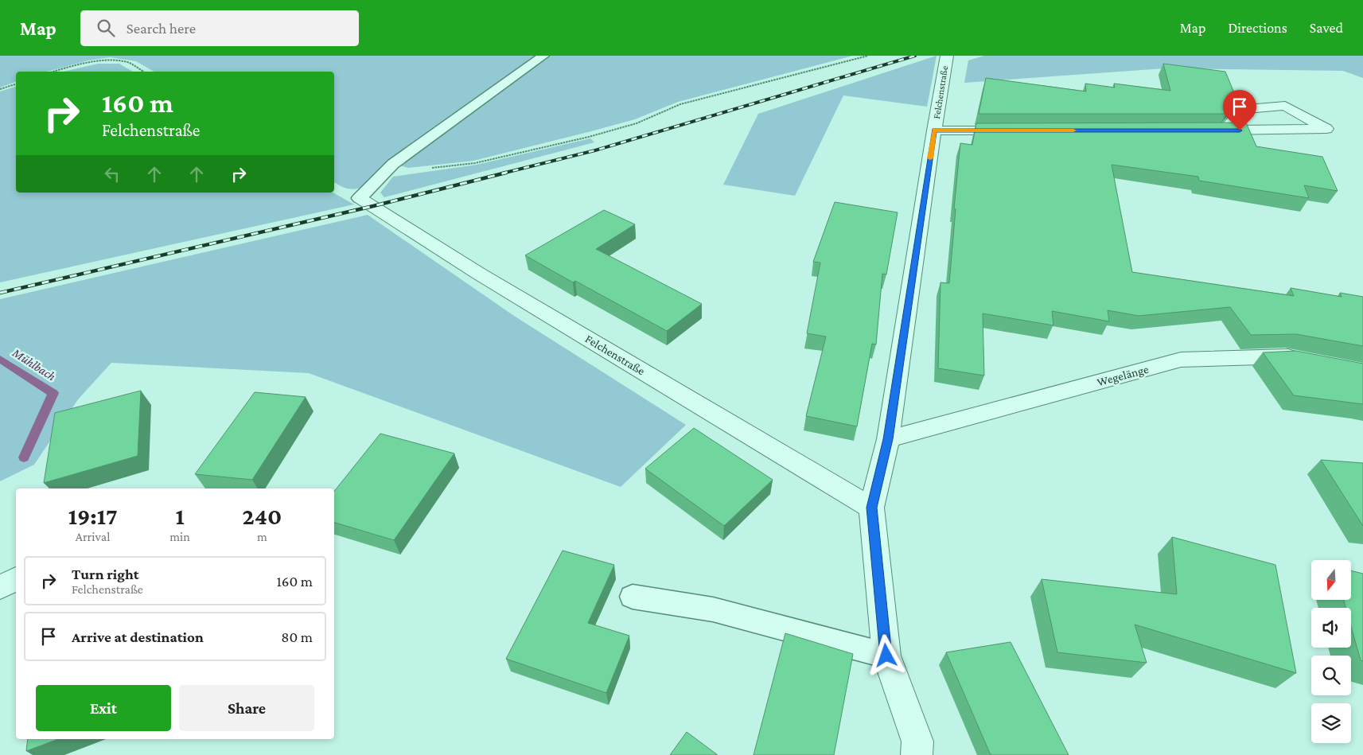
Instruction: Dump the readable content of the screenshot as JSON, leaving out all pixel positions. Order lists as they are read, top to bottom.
{
  "streets": {
    "street": ["Felchenstraße", "Wegelänge"]
  },
  "crossings": [
    ["Felchenstraße", "Wegelänge"]
  ],
  "water": ["Mühlbach"],
  "north": "bottom",
  "page": {
    "header": "Map",
    "search": "Search here",
    "nav": ["Map", "Directions", "Saved"],
    "turn": ["160 m", "Felchenstraße"],
    "eta": [
      "19:17",
      "Arrival",
      "1",
      "min",
      "240",
      "m"
    ],
    "list": [
      {
        "name": "Turn right",
        "note": "Felchenstraße",
        "value": "160 m"
      },
      {
        "name": "Arrive at destination",
        "value": "80 m"
      }
    ],
    "buttons": ["Exit", "Share"]
  }
}
